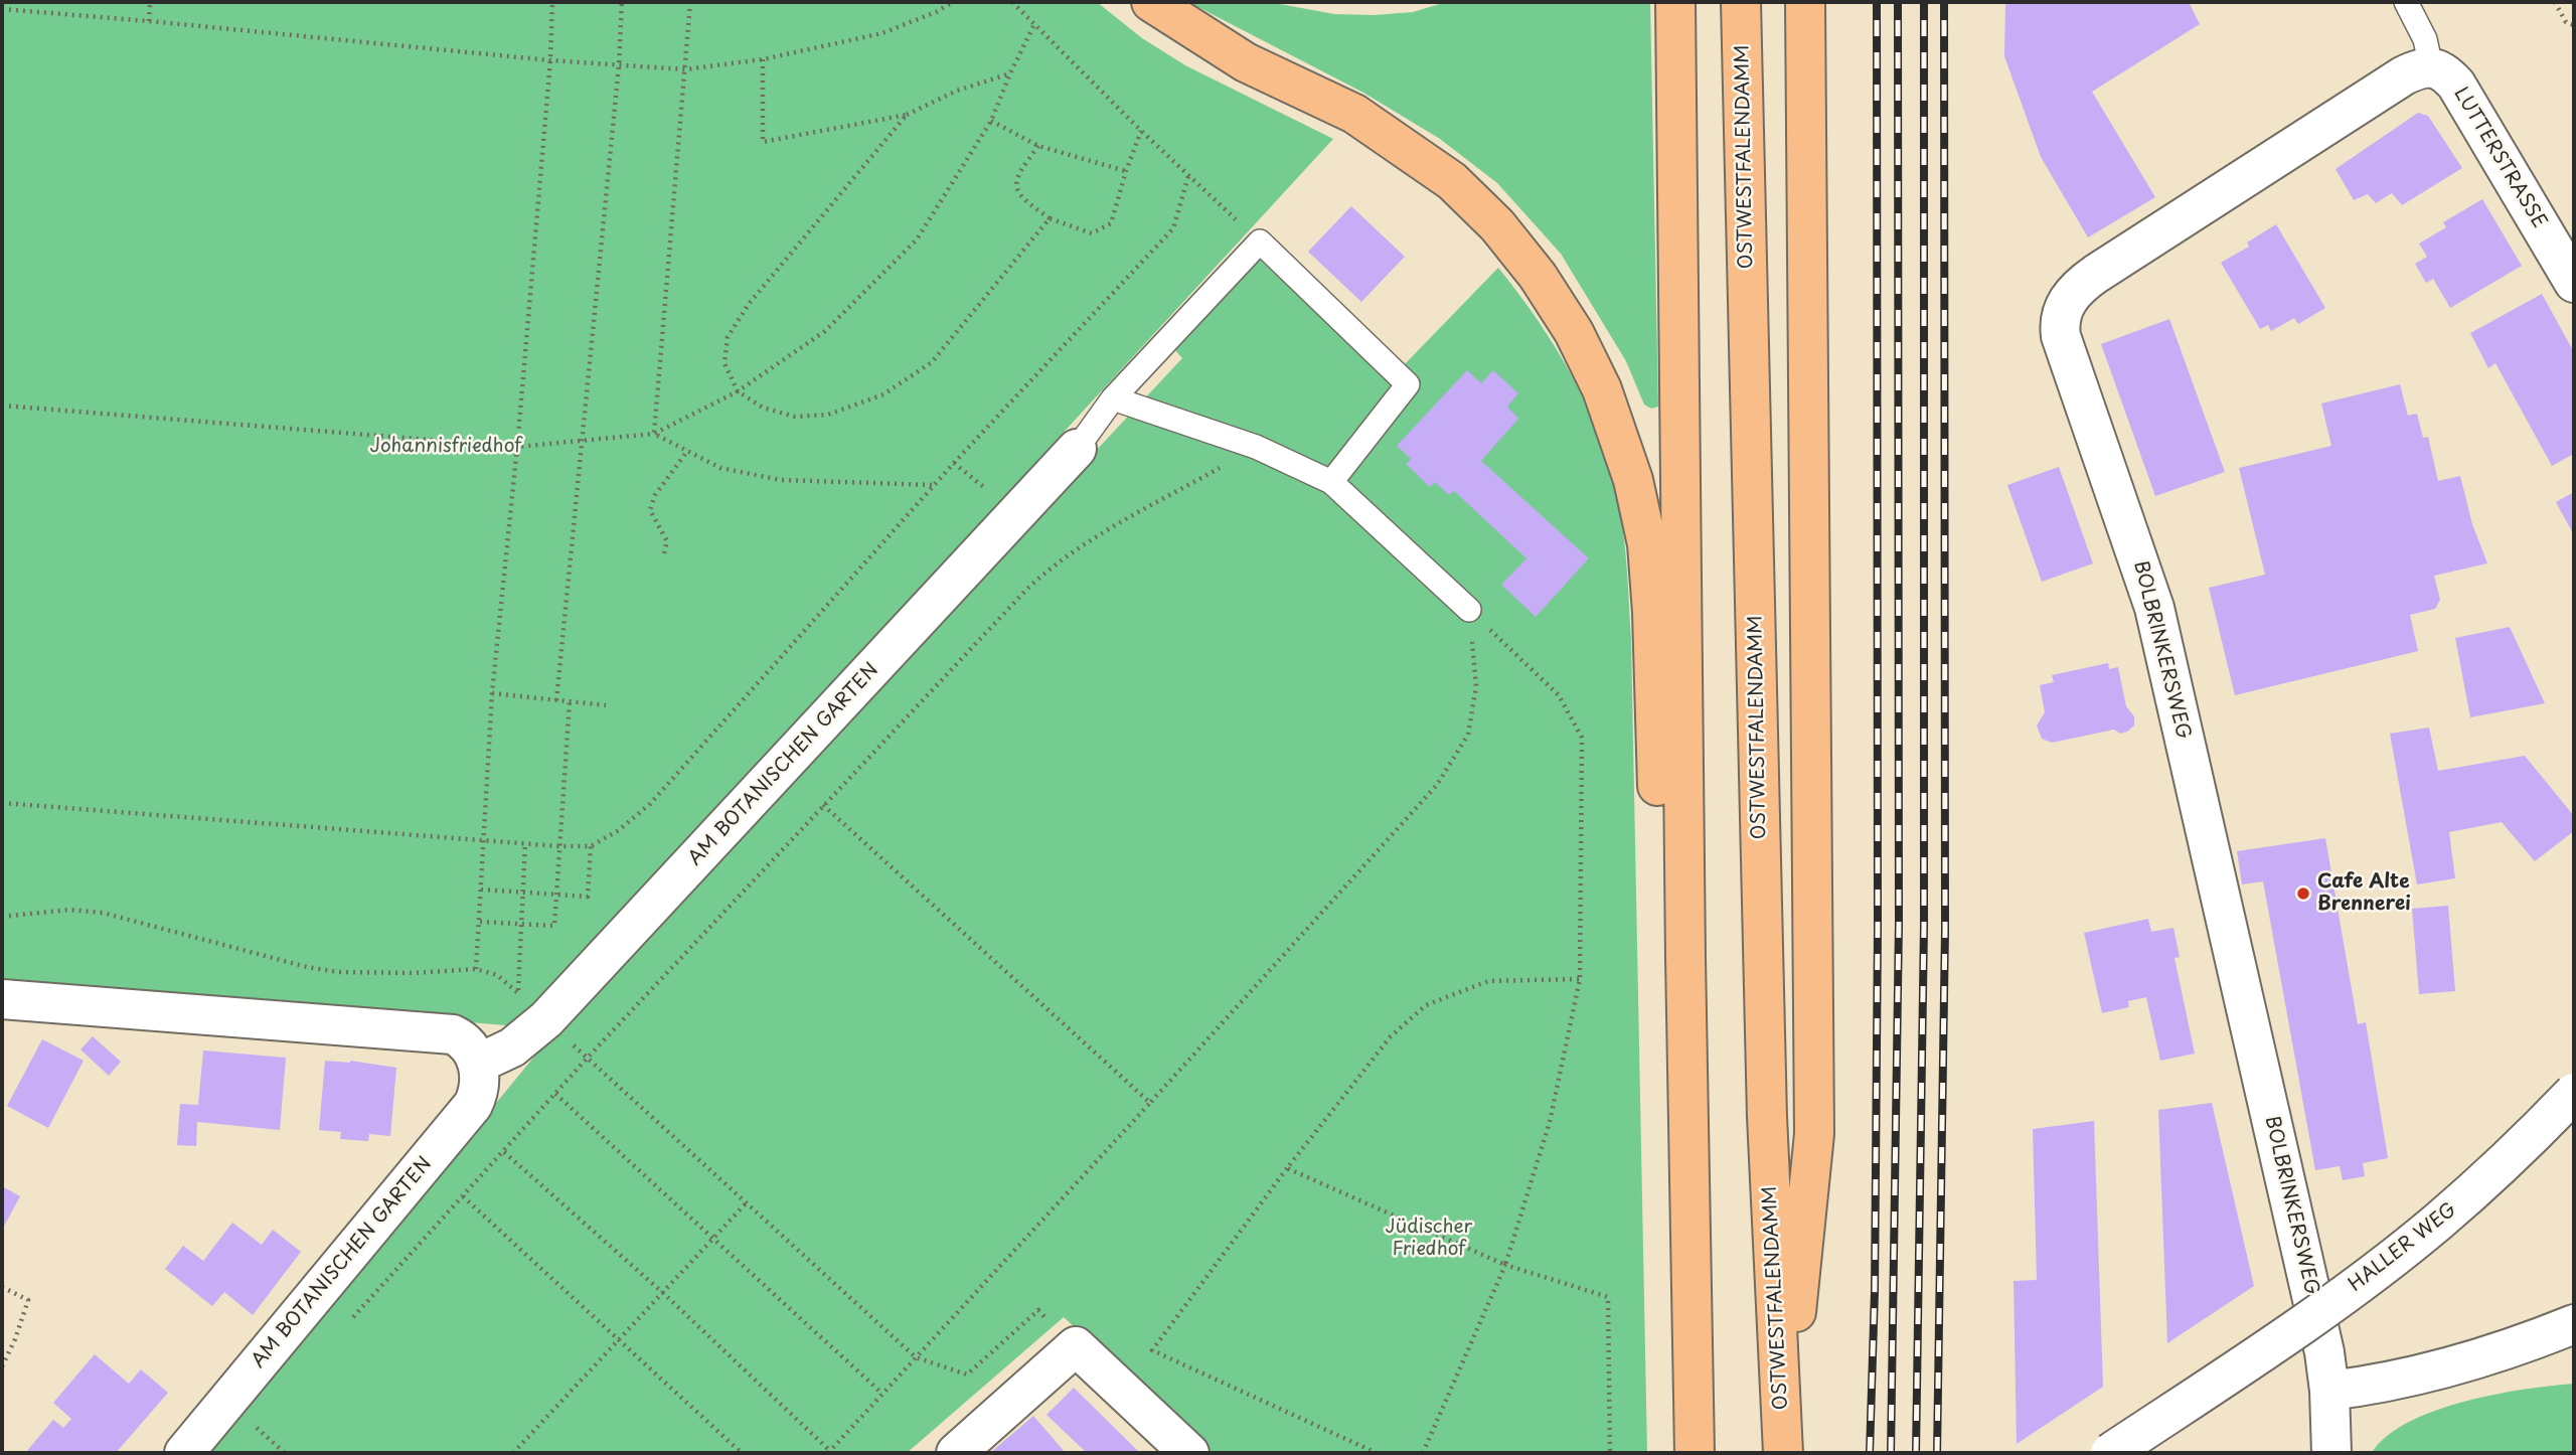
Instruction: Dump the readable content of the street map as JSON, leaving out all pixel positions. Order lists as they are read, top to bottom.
{
  "streets": {
    "highway": ["OSTWESTFALENDAMM"],
    "street": [
      "LUTTERSTRASSE",
      "BOLBRINKERSWEG",
      "AM BOTANISCHEN GARTEN",
      "HALLER WEG"
    ]
  },
  "crossings": [
    ["LUTTERSTRASSE", "BOLBRINKERSWEG"]
  ],
  "parks": ["Johannisfriedhof", "Jüdischer Friedhof"],
  "places": ["Cafe Alte Brennerei"]
}
